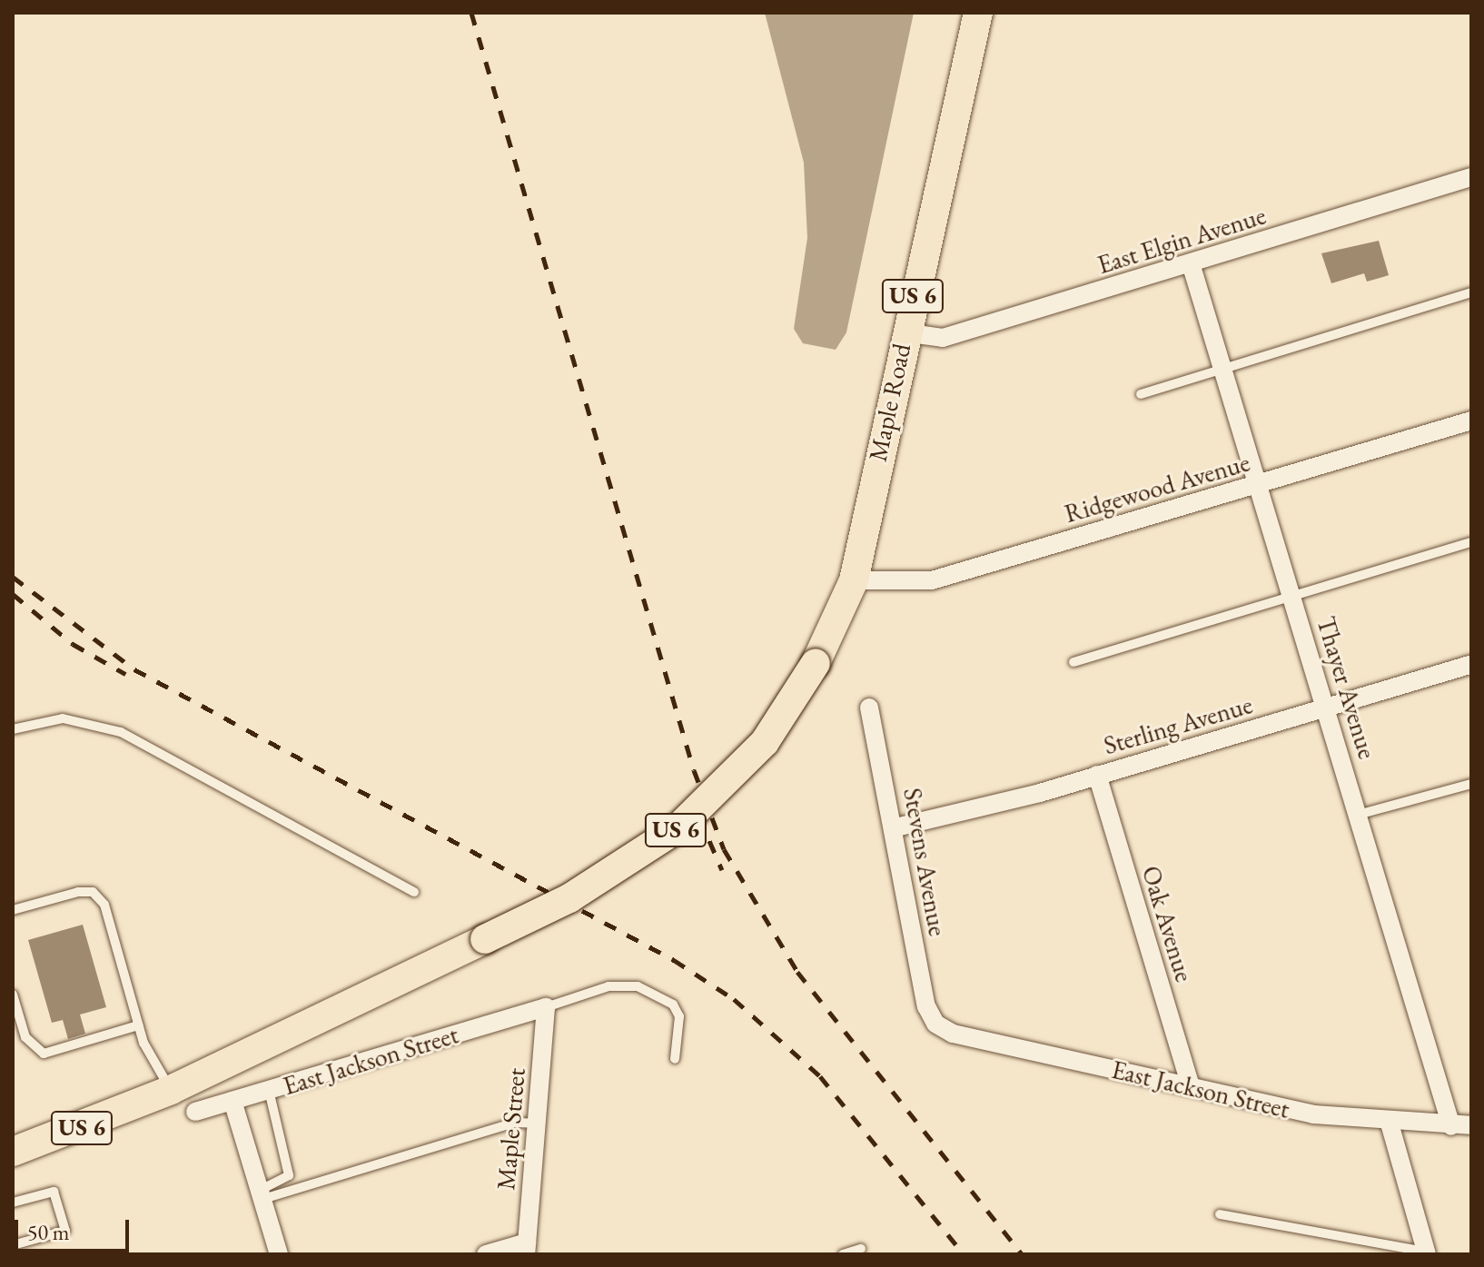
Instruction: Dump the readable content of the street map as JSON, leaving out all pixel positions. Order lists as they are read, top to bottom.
{
  "streets": {
    "main road": ["US 6", "Maple Road"],
    "street": [
      "East Elgin Avenue",
      "Ridgewood Avenue",
      "Thayer Avenue",
      "Sterling Avenue",
      "Stevens Avenue",
      "Oak Avenue",
      "East Jackson Street",
      "Maple Street"
    ]
  },
  "crossings": [
    ["East Elgin Avenue", "Maple Road"],
    ["East Elgin Avenue", "Thayer Avenue"],
    ["US 6", "Maple Road"],
    ["US 6", "Ridgewood Avenue"],
    ["Maple Road", "Ridgewood Avenue"],
    ["Ridgewood Avenue", "Thayer Avenue"],
    ["Thayer Avenue", "Sterling Avenue"],
    ["Thayer Avenue", "East Jackson Street"],
    ["Sterling Avenue", "Stevens Avenue"],
    ["Sterling Avenue", "Oak Avenue"],
    ["Stevens Avenue", "East Jackson Street"],
    ["Oak Avenue", "East Jackson Street"],
    ["East Jackson Street", "Maple Street"]
  ],
  "scale_bar": "50 m"
}
